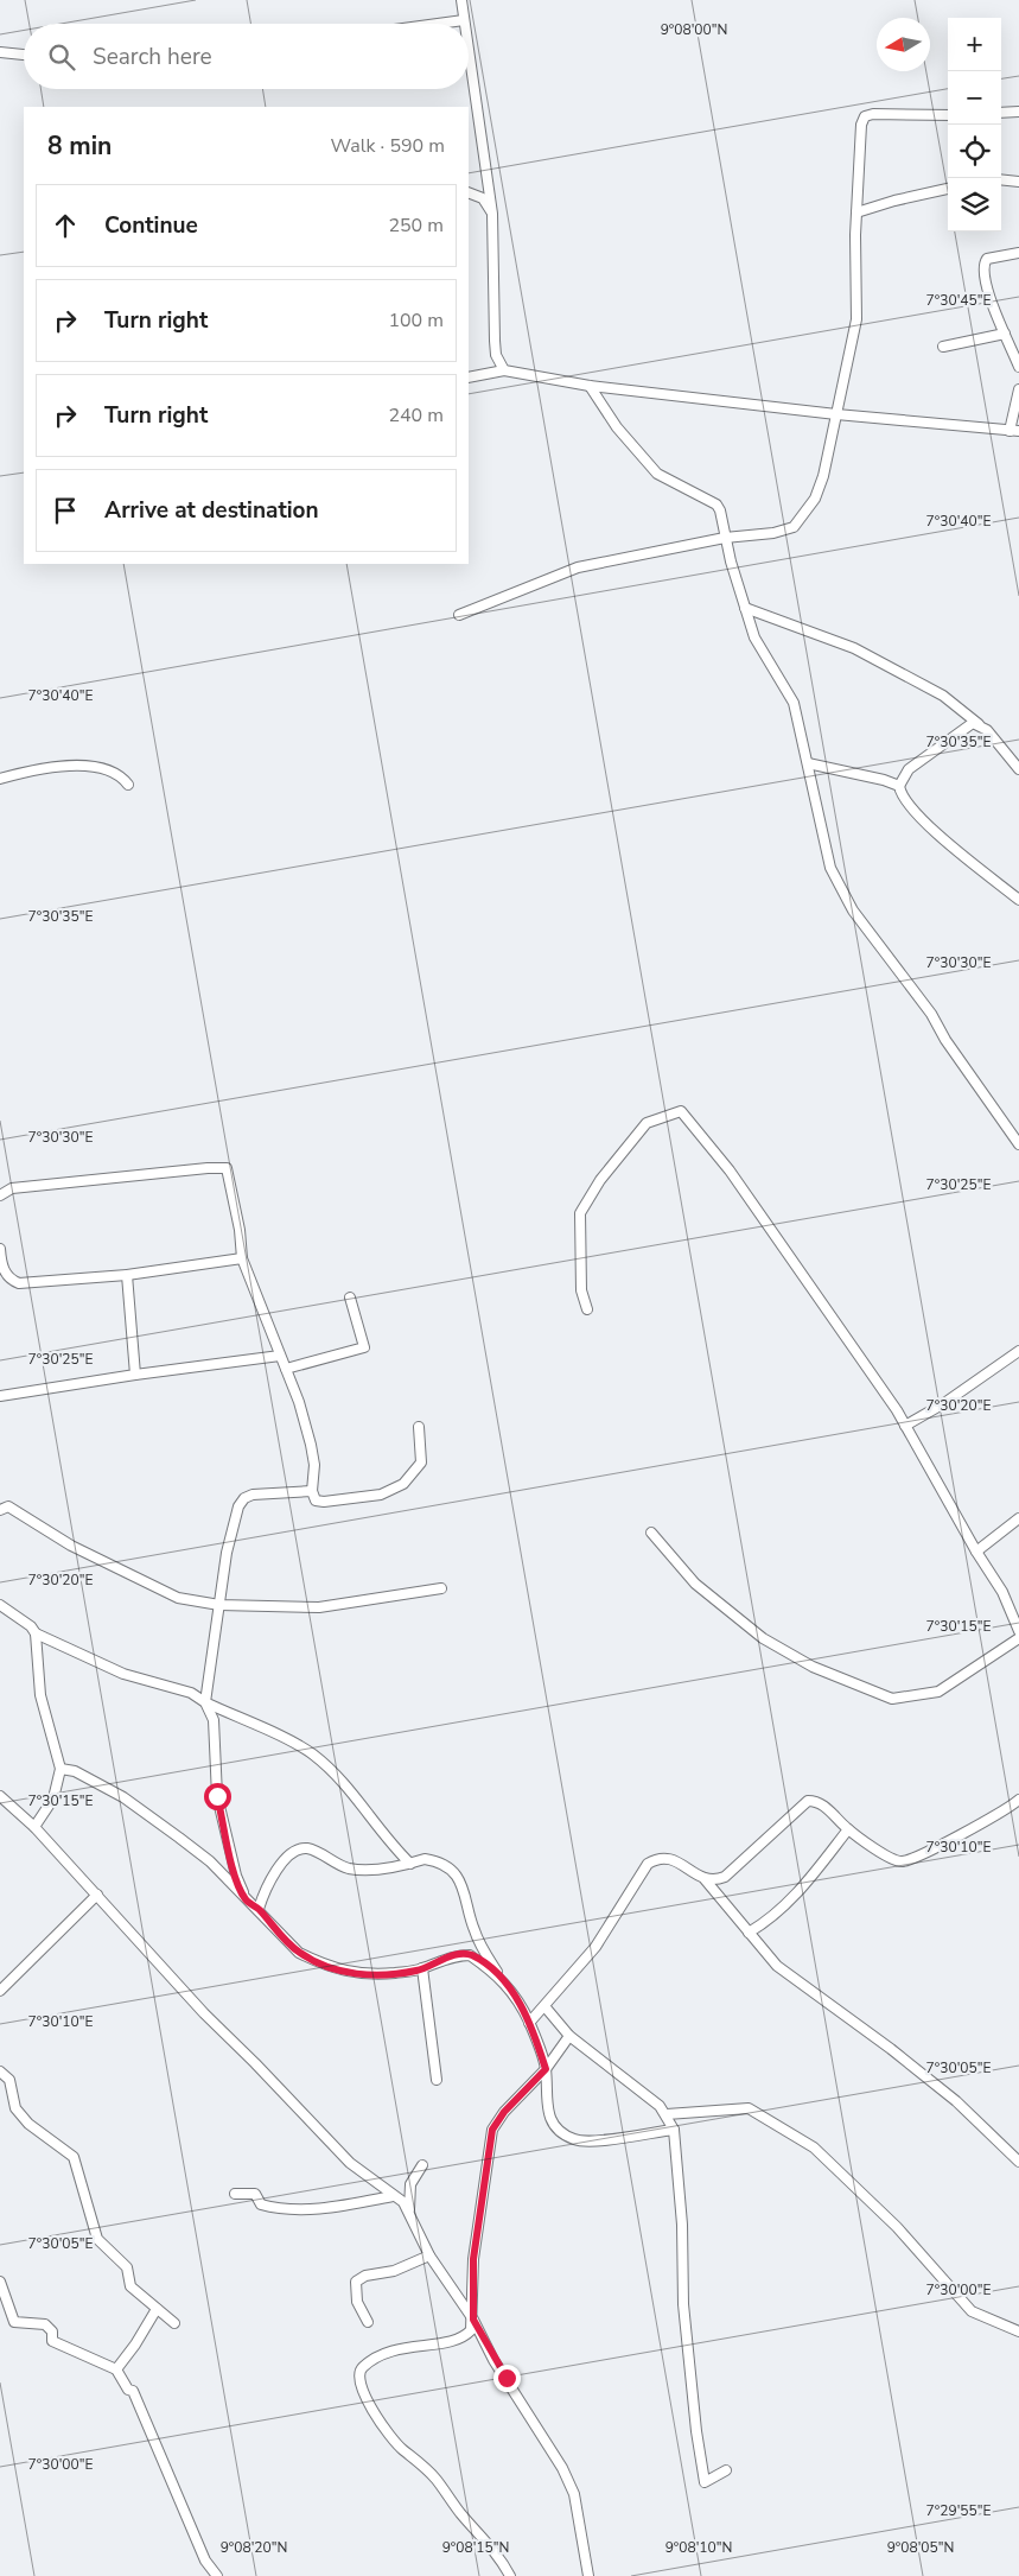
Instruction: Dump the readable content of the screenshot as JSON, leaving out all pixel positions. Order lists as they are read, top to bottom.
{
  "north": "left",
  "page": {
    "map_buttons": ["+", "−"],
    "search": "Search here",
    "heading": ["8 min", "Walk · 590 m"],
    "list": [
      ["Continue", "250 m"],
      ["Turn right", "100 m"],
      ["Turn right", "240 m"],
      "Arrive at destination"
    ]
  },
  "coordinates": [
    "9°08'00\"N",
    "7°30'45\"E",
    "7°30'40\"E",
    "7°30'35\"E",
    "7°30'30\"E",
    "7°30'25\"E",
    "7°30'20\"E",
    "7°30'15\"E",
    "7°30'10\"E",
    "7°30'05\"E",
    "7°30'00\"E",
    "7°29'55\"E",
    "9°08'20\"N",
    "9°08'15\"N",
    "9°08'10\"N",
    "9°08'05\"N"
  ]
}
